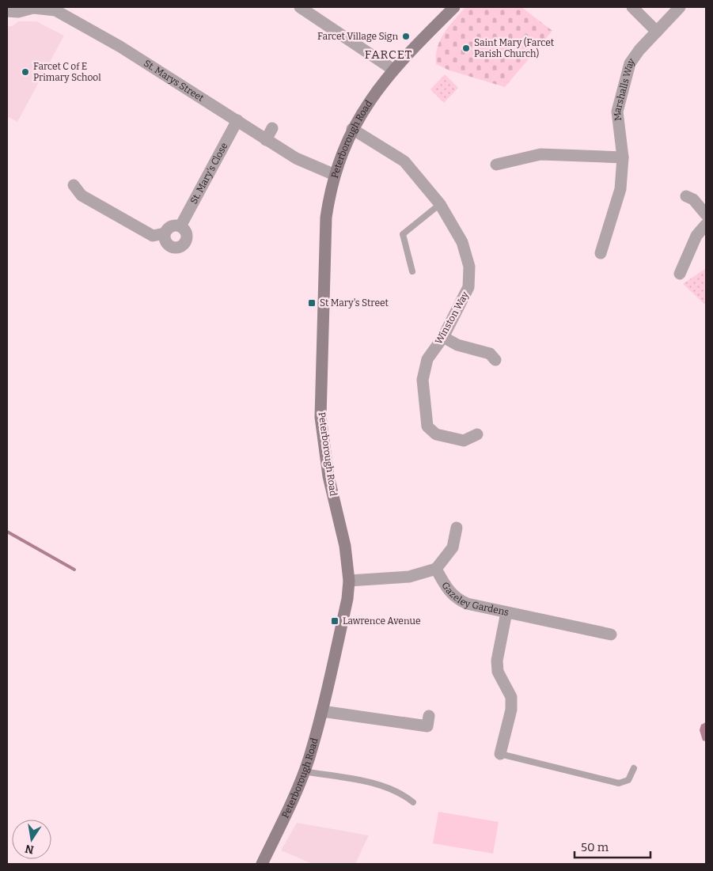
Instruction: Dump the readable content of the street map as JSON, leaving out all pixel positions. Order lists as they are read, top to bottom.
{
  "streets": {
    "main road": ["Peterborough Road"],
    "street": [
      "St. Marys Street",
      "Marshalls Way",
      "St. Mary's Close",
      "Winston Way",
      "Gazeley Gardens"
    ]
  },
  "crossings": [
    ["St. Marys Street", "Peterborough Road"],
    ["St. Marys Street", "St. Mary's Close"],
    ["Peterborough Road", "Winston Way"],
    ["Peterborough Road", "Gazeley Gardens"]
  ],
  "districts": ["FARCET"],
  "places": {
    "other": ["Farcet Village Sign", "Saint Mary (Farcet Parish Church)", "Farcet C of E Primary School"],
    "transit": ["St Mary's Street", "Lawrence Avenue"]
  },
  "scale_bar": "50 m",
  "north": "bottom"
}
